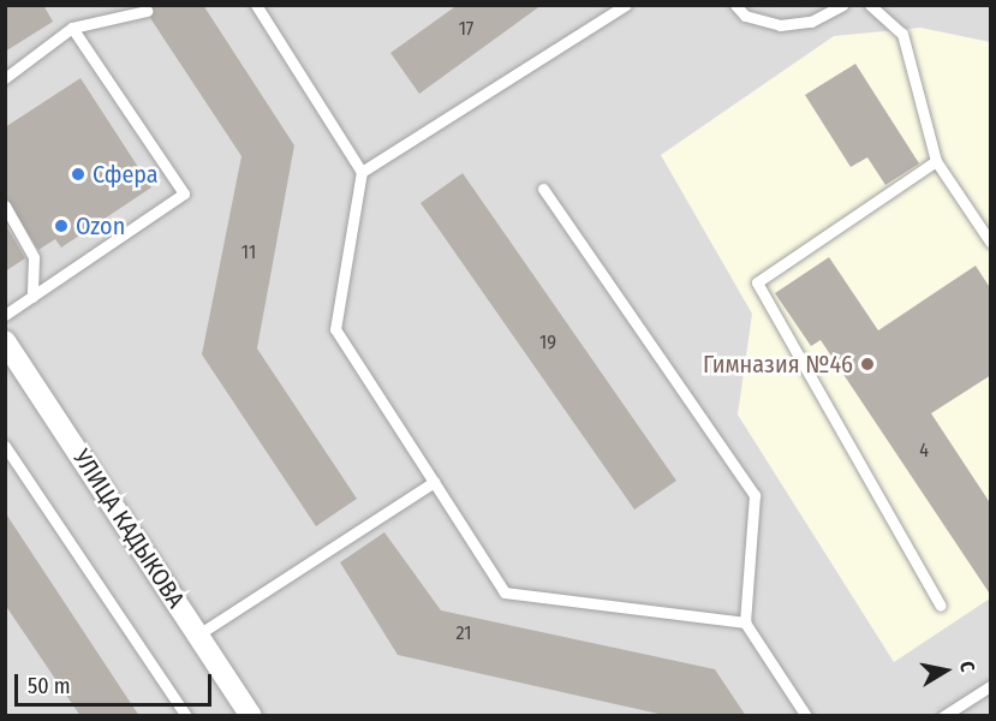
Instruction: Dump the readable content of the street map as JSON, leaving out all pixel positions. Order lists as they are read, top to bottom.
{
  "streets": {
    "street": ["УЛИЦА КАДЫКОВА"]
  },
  "places": ["Сфера", "Ozon", "Гимназия №46"],
  "house_numbers": [
    "17",
    "11",
    "19",
    "4",
    "21"
  ],
  "scale_bar": "50 m",
  "north": "right"
}
